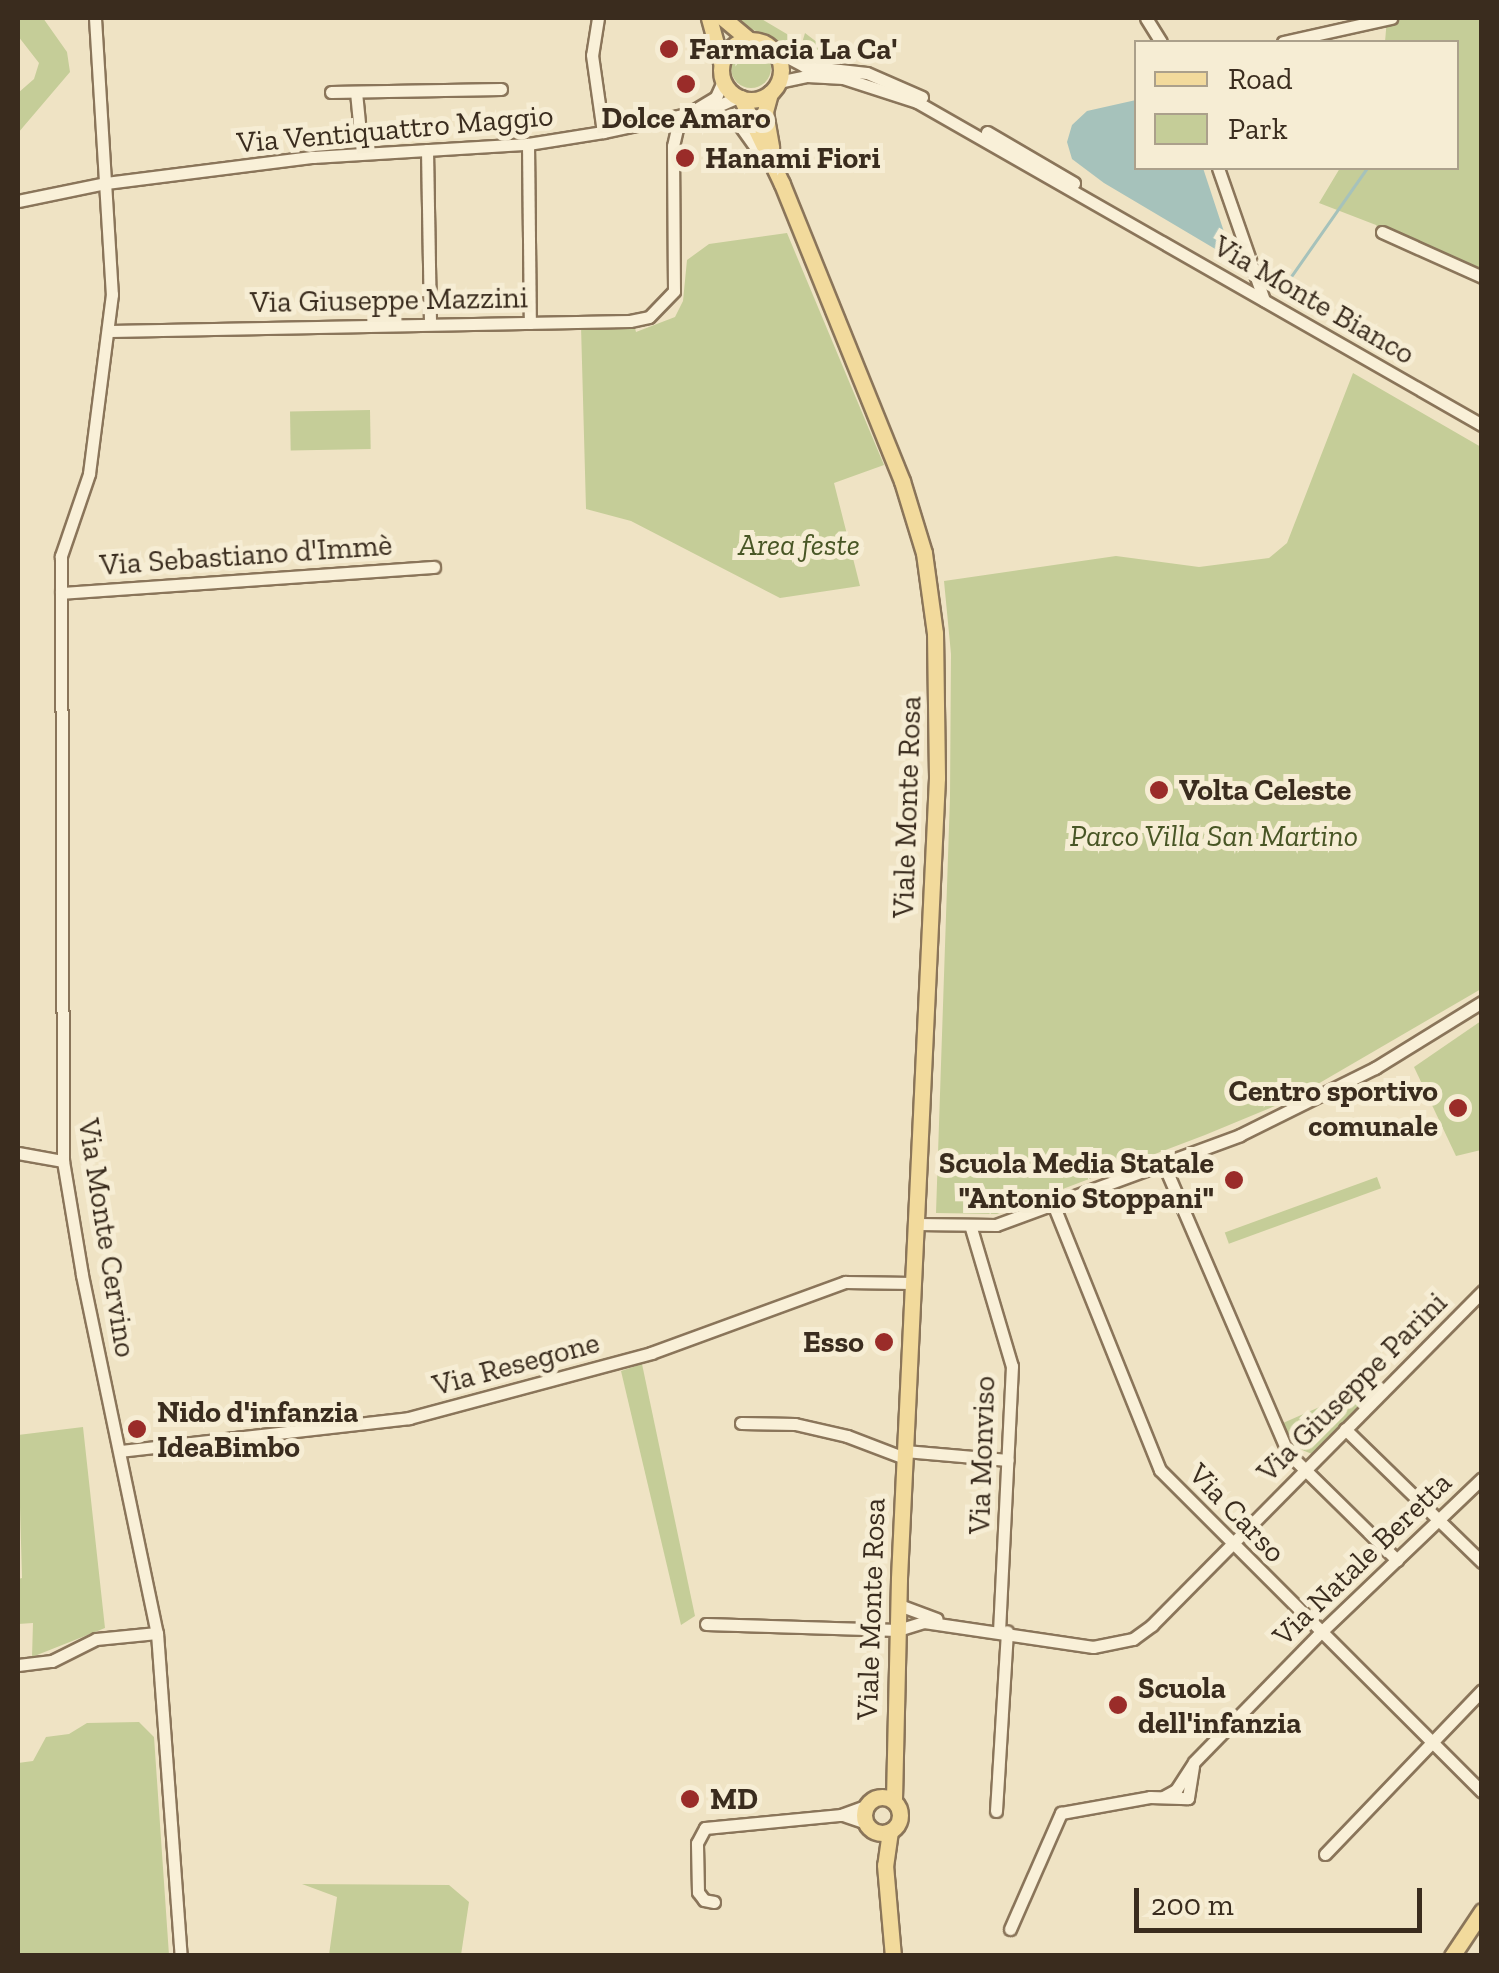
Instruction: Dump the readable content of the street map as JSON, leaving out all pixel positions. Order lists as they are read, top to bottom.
{
  "streets": {
    "main road": ["Viale Monte Rosa"],
    "street": [
      "Via Ventiquattro Maggio",
      "Via Giuseppe Mazzini",
      "Via Monte Bianco",
      "Via Sebastiano d'Immè",
      "Via Monte Cervino",
      "Via Resegone",
      "Via Giuseppe Parini",
      "Via Monviso",
      "Via Carso",
      "Via Natale Beretta"
    ]
  },
  "crossings": [
    ["Via Ventiquattro Maggio", "Via Giuseppe Mazzini"],
    ["Via Ventiquattro Maggio", "Via Monte Bianco"],
    ["Via Ventiquattro Maggio", "Viale Monte Rosa"],
    ["Via Ventiquattro Maggio", "Via Monte Cervino"],
    ["Via Giuseppe Mazzini", "Via Monte Cervino"],
    ["Via Monte Bianco", "Viale Monte Rosa"],
    ["Via Sebastiano d'Immè", "Via Monte Cervino"],
    ["Viale Monte Rosa", "Via Resegone"],
    ["Viale Monte Rosa", "Via Giuseppe Parini"],
    ["Via Monte Cervino", "Via Resegone"],
    ["Via Giuseppe Parini", "Via Monviso"],
    ["Via Giuseppe Parini", "Via Carso"],
    ["Via Carso", "Via Natale Beretta"]
  ],
  "parks": ["Area feste", "Parco Villa San Martino"],
  "places": [
    "Farmacia La Ca'",
    "Dolce Amaro",
    "Hanami Fiori",
    "Volta Celeste",
    "Centro sportivo comunale",
    "Scuola Media Statale \"Antonio Stoppani\"",
    "Esso",
    "Nido d'infanzia IdeaBimbo",
    "Scuola dell'infanzia",
    "MD"
  ],
  "legend": ["Road", "Park"],
  "scale_bar": "200 m"
}
